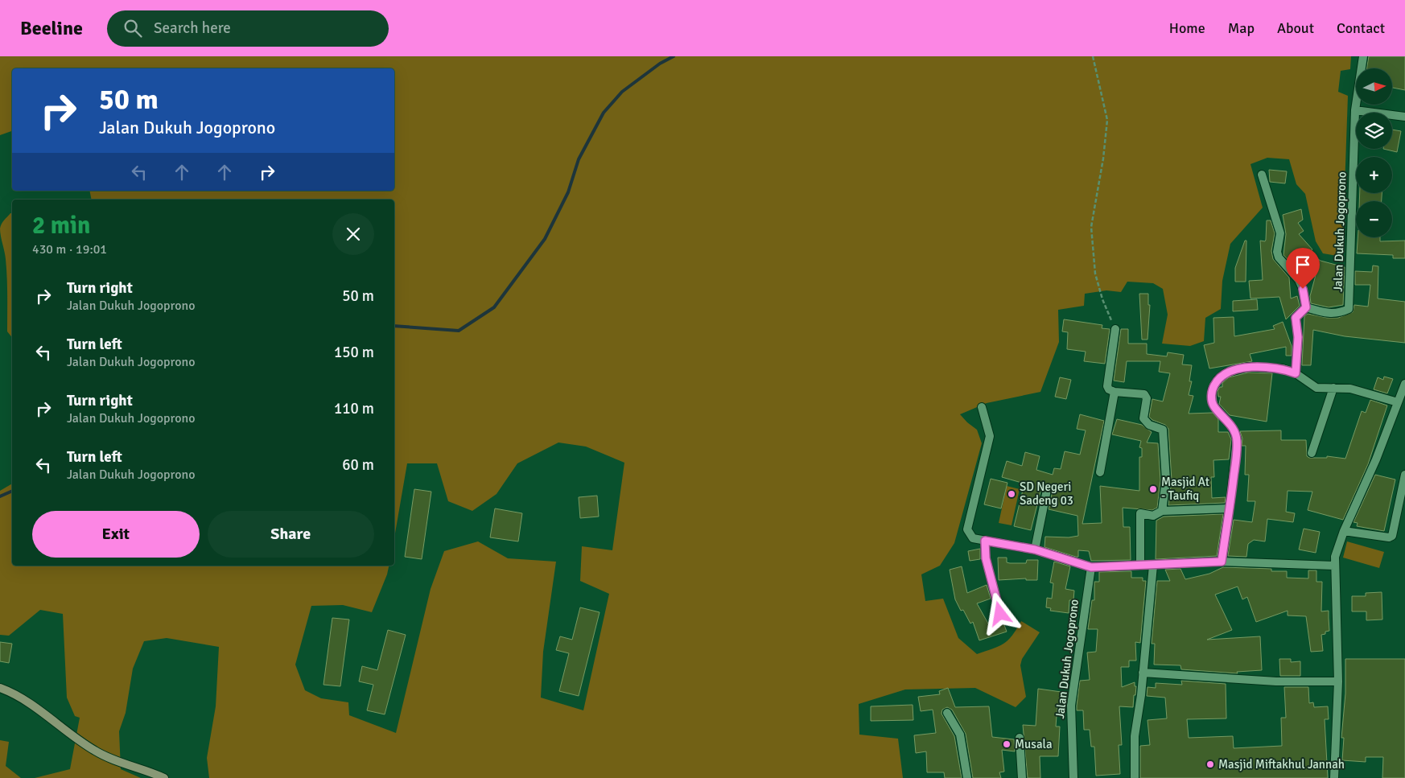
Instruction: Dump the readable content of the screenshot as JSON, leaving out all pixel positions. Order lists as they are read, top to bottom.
{
  "streets": {
    "street": ["Jalan Dukuh Jogoprono"]
  },
  "places": [
    "Masjid At - Taufiq",
    "SD Negeri Sadeng 03",
    "Musala",
    "Masjid Miftakhul Jannah"
  ],
  "north": "right",
  "page": {
    "header": "Beeline",
    "search": "Search here",
    "nav": [
      "Home",
      "Map",
      "About",
      "Contact"
    ],
    "map_buttons": ["+", "−"],
    "turn": ["50 m", "Jalan Dukuh Jogoprono"],
    "heading": ["2 min", "430 m · 19:01"],
    "list": [
      {
        "name": "Turn right",
        "note": "Jalan Dukuh Jogoprono",
        "value": "50 m"
      },
      {
        "name": "Turn left",
        "note": "Jalan Dukuh Jogoprono",
        "value": "150 m"
      },
      {
        "name": "Turn right",
        "note": "Jalan Dukuh Jogoprono",
        "value": "110 m"
      },
      {
        "name": "Turn left",
        "note": "Jalan Dukuh Jogoprono",
        "value": "60 m"
      }
    ],
    "buttons": ["Exit", "Share"]
  }
}
